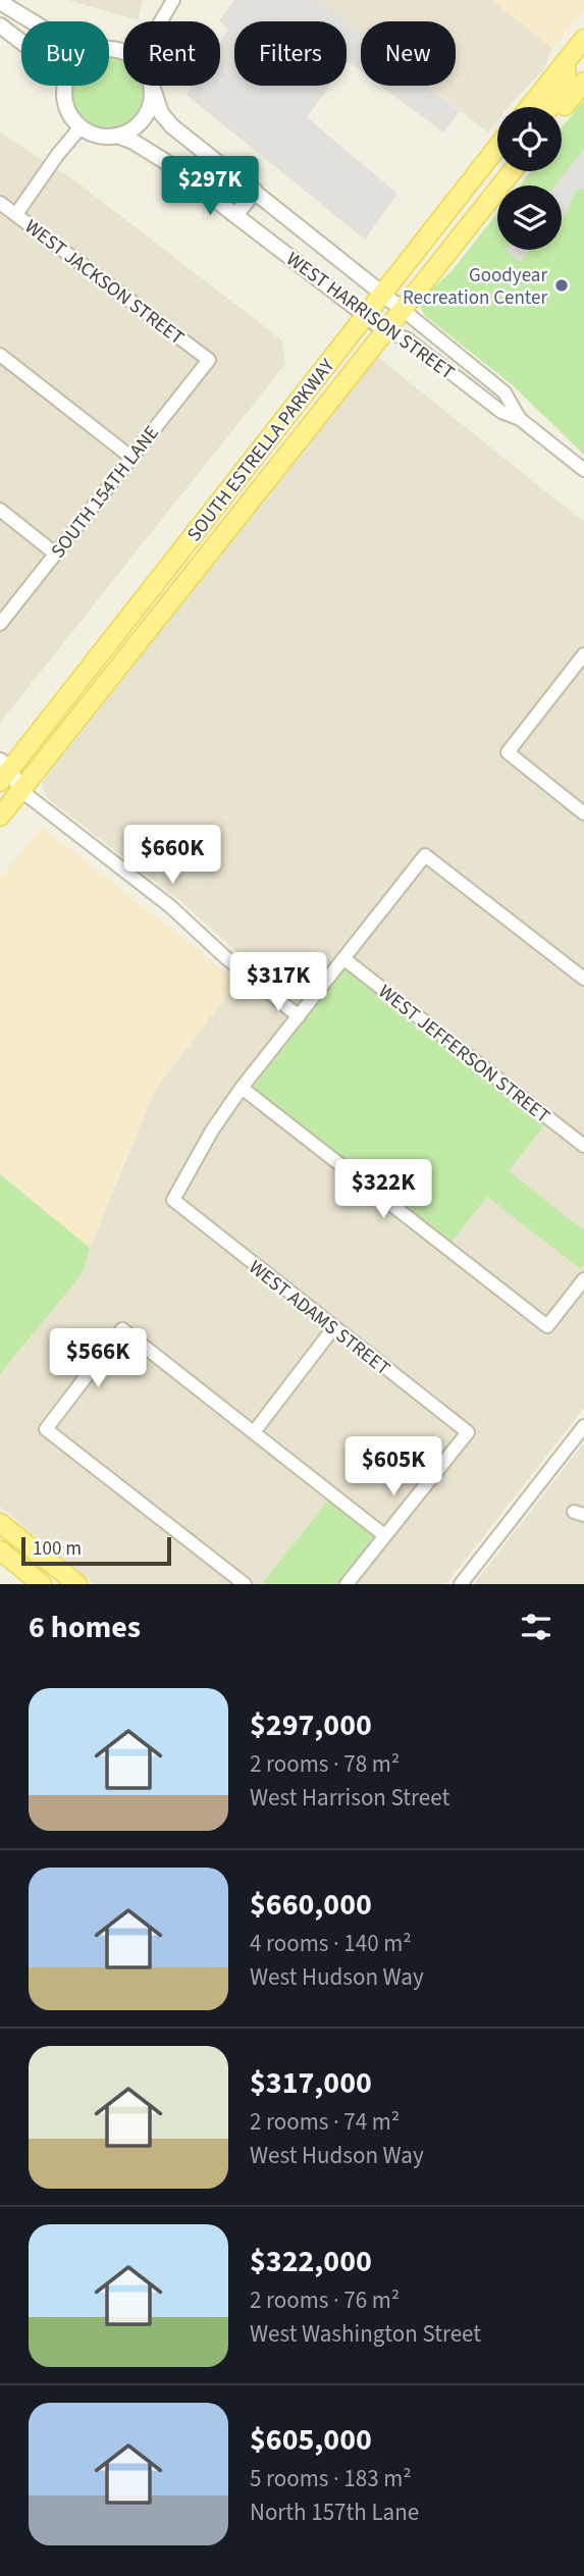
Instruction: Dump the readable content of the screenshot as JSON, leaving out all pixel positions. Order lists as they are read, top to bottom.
{
  "streets": {
    "main road": ["SOUTH ESTRELLA PARKWAY"],
    "street": [
      "WEST JACKSON STREET",
      "WEST HARRISON STREET",
      "SOUTH 154TH LANE",
      "WEST JEFFERSON STREET",
      "WEST ADAMS STREET"
    ]
  },
  "crossings": [
    ["WEST JACKSON STREET", "SOUTH 154TH LANE"],
    ["WEST HARRISON STREET", "SOUTH ESTRELLA PARKWAY"]
  ],
  "places": ["Goodyear Recreation Center"],
  "scale_bar": "100 m",
  "page": {
    "chip": [
      "Buy",
      "Rent",
      "Filters",
      "New"
    ],
    "price": [
      "$297K",
      "$660K",
      "$317K",
      "$322K",
      "$566K",
      "$605K"
    ],
    "scale": "100 m",
    "heading": "6 homes",
    "list": [
      {
        "name": "$297,000",
        "note": "2 rooms · 78 m² · West Harrison Street"
      },
      {
        "name": "$660,000",
        "note": "4 rooms · 140 m² · West Hudson Way"
      },
      {
        "name": "$317,000",
        "note": "2 rooms · 74 m² · West Hudson Way"
      },
      {
        "name": "$322,000",
        "note": "2 rooms · 76 m² · West Washington Street"
      },
      {
        "name": "$605,000",
        "note": "5 rooms · 183 m² · North 157th Lane"
      }
    ]
  }
}
